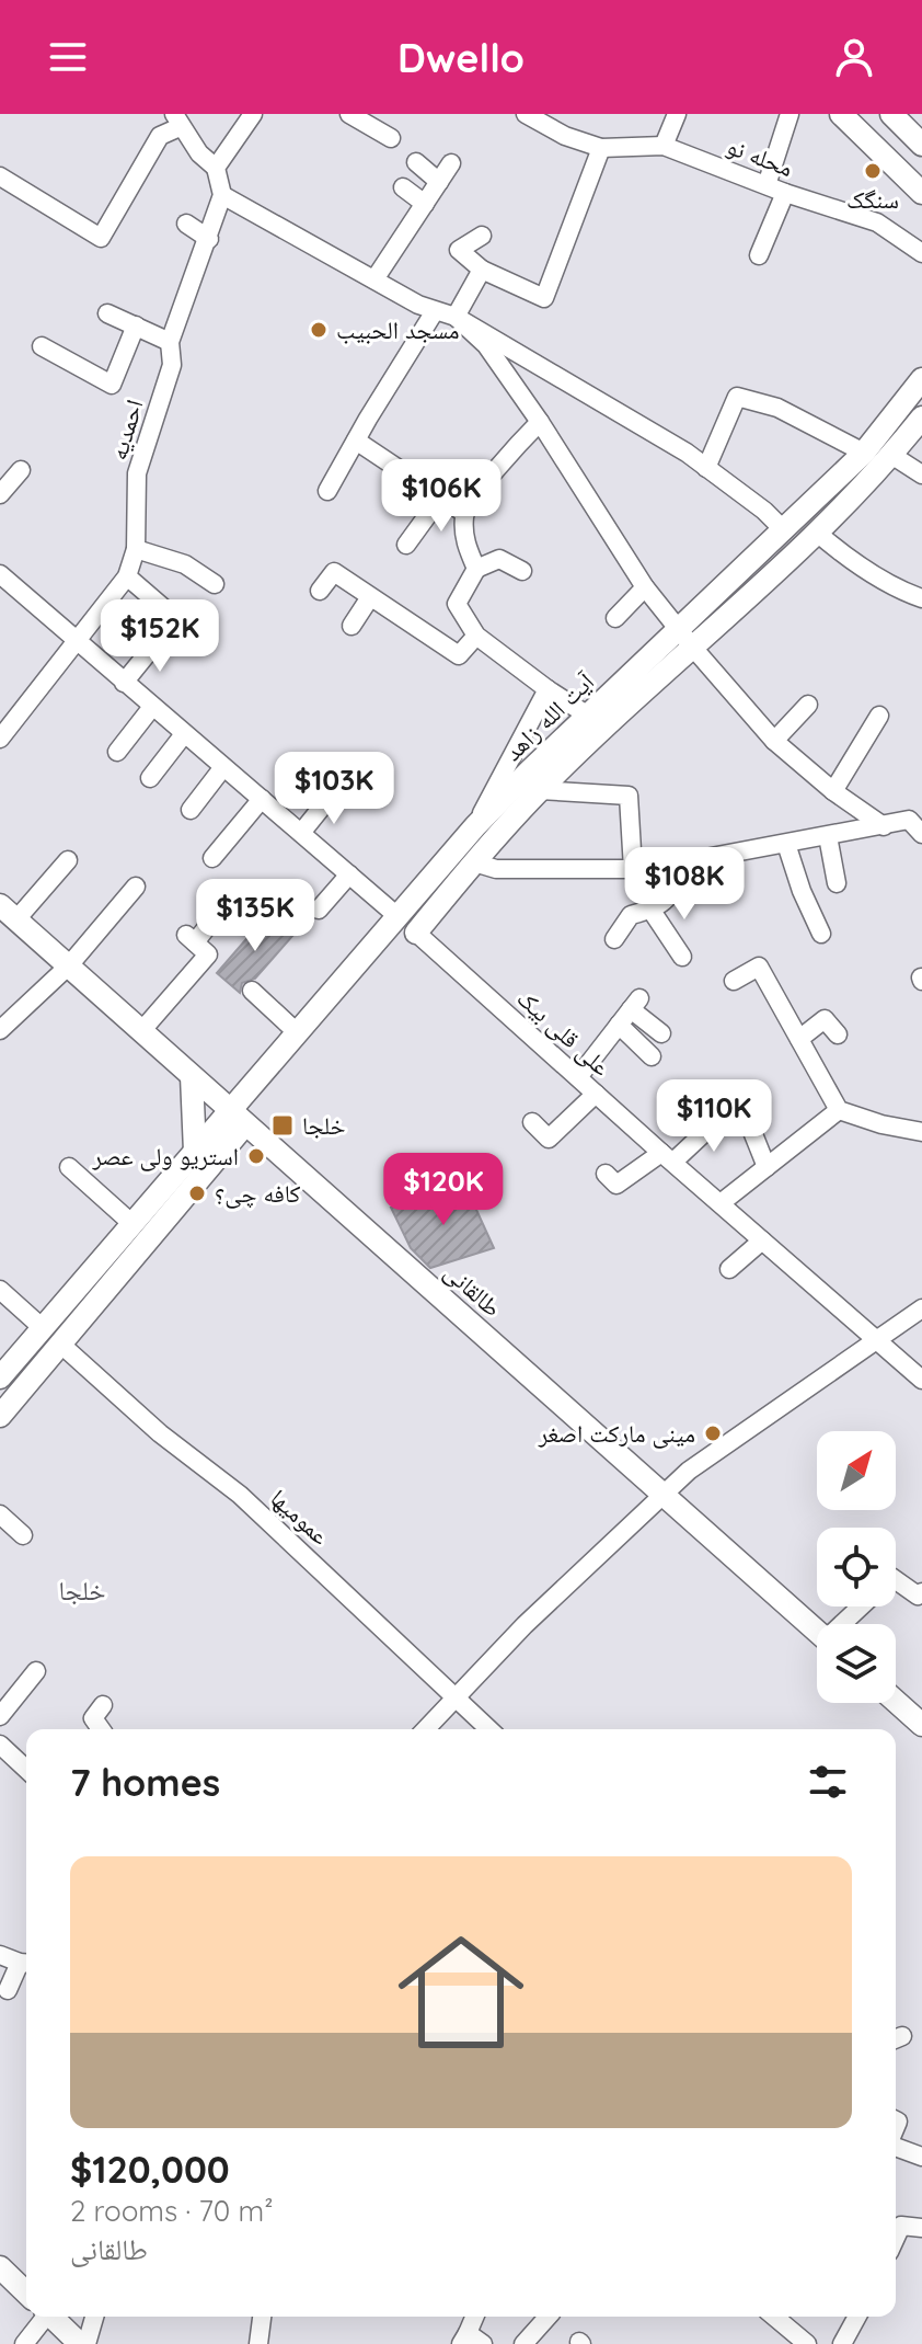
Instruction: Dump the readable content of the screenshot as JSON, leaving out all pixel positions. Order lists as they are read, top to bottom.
{
  "streets": {
    "main road": ["آیت الله زاهد", "طالقانی"],
    "street": [
      "محله نو",
      "احمدیه",
      "علی قلی بیک",
      "عمومیها"
    ]
  },
  "crossings": [
    ["آیت الله زاهد", "علی قلی بیک"],
    ["آیت الله زاهد", "طالقانی"]
  ],
  "districts": ["خلجا"],
  "places": {
    "other": [
      "سنگک",
      "مسجد الحبیب",
      "استریو ولی عصر",
      "کافه چی؟",
      "مینی مارکت اصغر"
    ],
    "transit": ["خلجا"]
  },
  "north": "top right",
  "page": {
    "header": "Dwello",
    "price": [
      "$106K",
      "$152K",
      "$103K",
      "$108K",
      "$135K",
      "$110K",
      "$120K"
    ],
    "heading": "7 homes",
    "list": [
      {
        "name": "$120,000",
        "note": "2 rooms · 70 m² · طالقانی"
      }
    ]
  }
}
